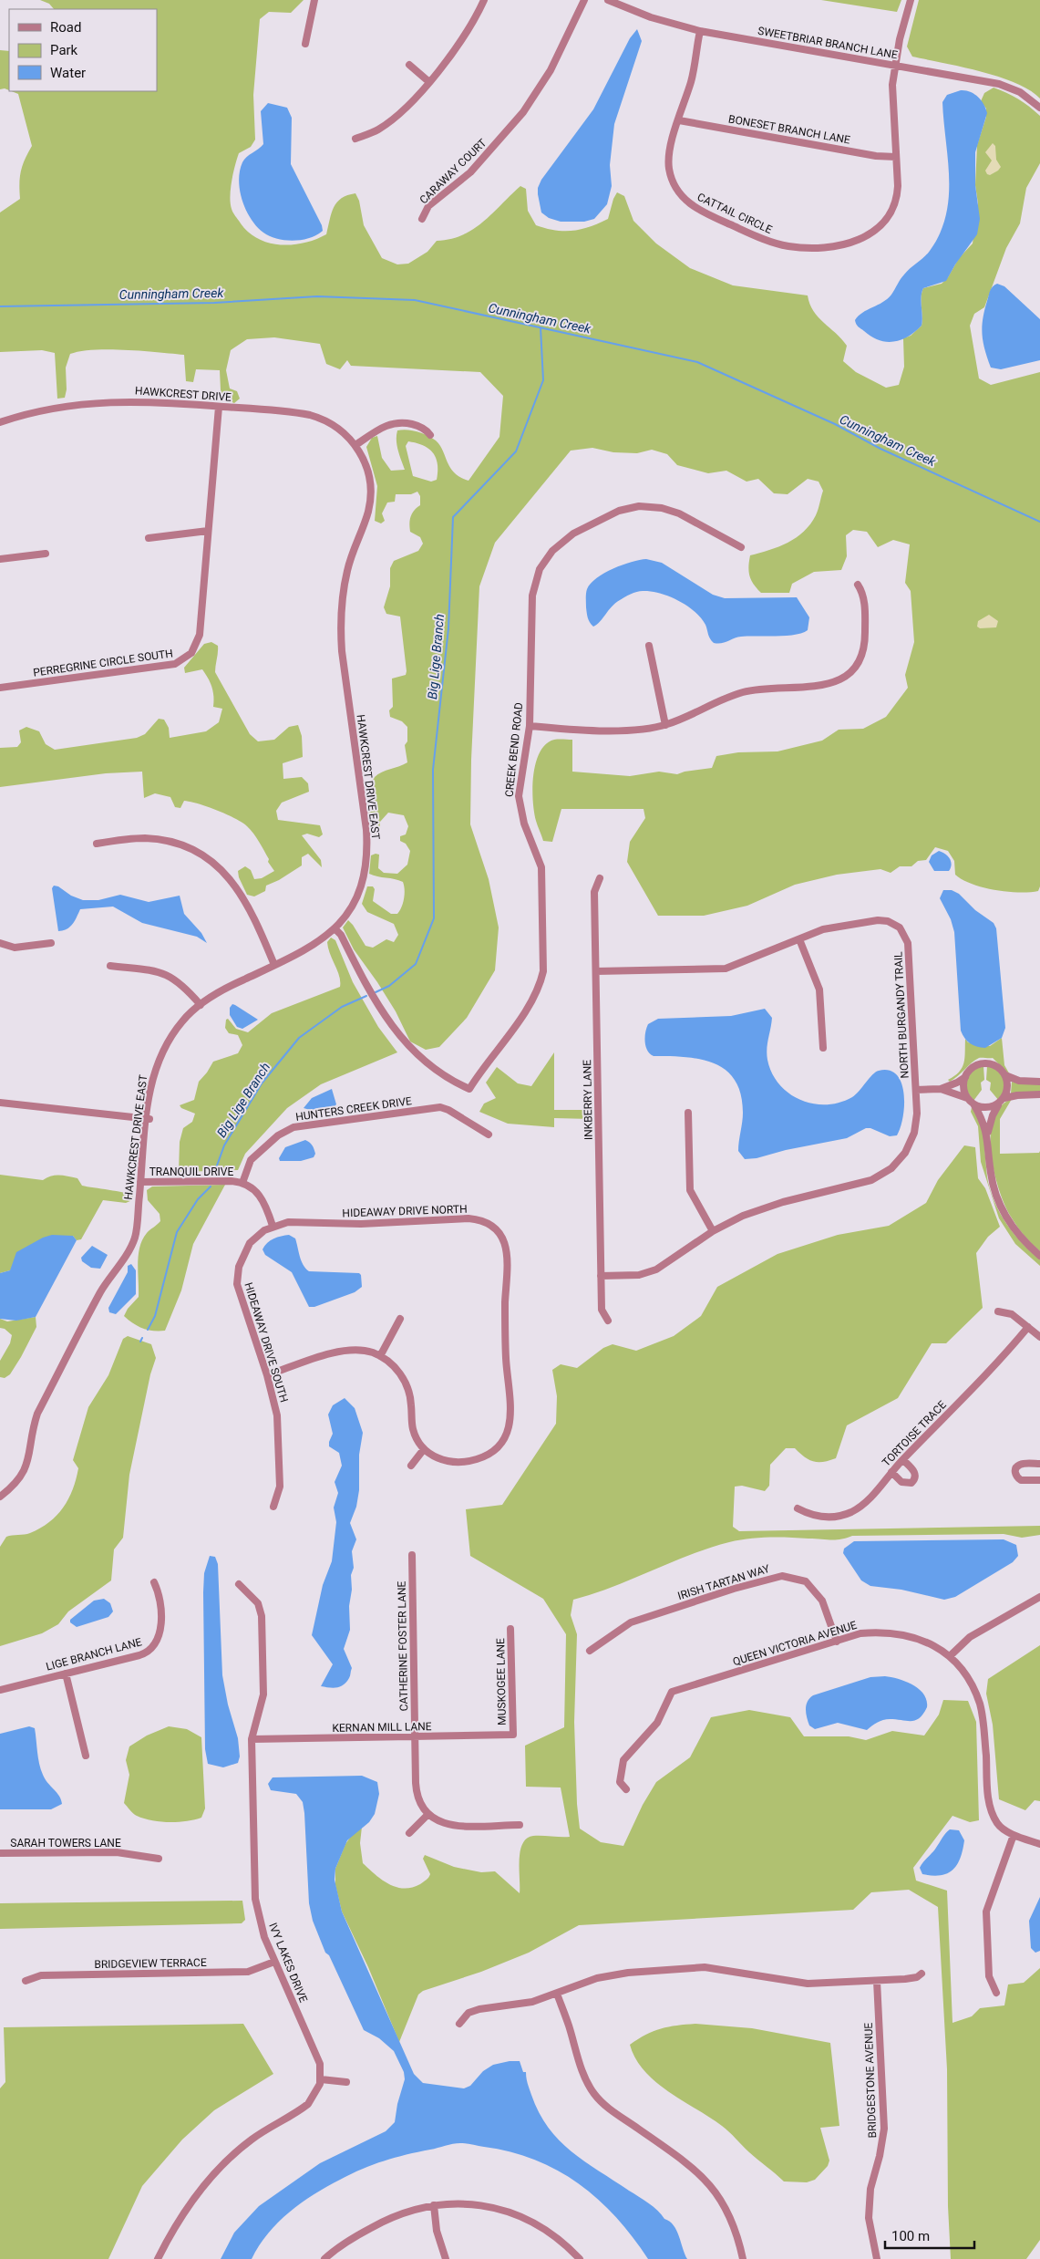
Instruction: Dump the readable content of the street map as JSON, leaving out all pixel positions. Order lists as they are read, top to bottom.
{
  "streets": {
    "street": [
      "SWEETBRIAR BRANCH LANE",
      "BONESET BRANCH LANE",
      "CARAWAY COURT",
      "CATTAIL CIRCLE",
      "HAWKCREST DRIVE",
      "PERREGRINE CIRCLE SOUTH",
      "CREEK BEND ROAD",
      "HAWKCREST DRIVE EAST",
      "NORTH BURGANDY TRAIL",
      "INKBERRY LANE",
      "HUNTERS CREEK DRIVE",
      "TRANQUIL DRIVE",
      "HIDEAWAY DRIVE NORTH",
      "HIDEAWAY DRIVE SOUTH",
      "TORTOISE TRACE",
      "IRISH TARTAN WAY",
      "QUEEN VICTORIA AVENUE",
      "CATHERINE FOSTER LANE",
      "LIGE BRANCH LANE",
      "MUSKOGEE LANE",
      "KERNAN MILL LANE",
      "SARAH TOWERS LANE",
      "IVY LAKES DRIVE",
      "BRIDGEVIEW TERRACE",
      "BRIDGESTONE AVENUE"
    ]
  },
  "crossings": [
    ["SWEETBRIAR BRANCH LANE", "CATTAIL CIRCLE"],
    ["BONESET BRANCH LANE", "CATTAIL CIRCLE"],
    ["HAWKCREST DRIVE", "PERREGRINE CIRCLE SOUTH"],
    ["HAWKCREST DRIVE", "HAWKCREST DRIVE EAST"],
    ["CREEK BEND ROAD", "HAWKCREST DRIVE EAST"],
    ["HAWKCREST DRIVE EAST", "TRANQUIL DRIVE"],
    ["NORTH BURGANDY TRAIL", "INKBERRY LANE"],
    ["HUNTERS CREEK DRIVE", "TRANQUIL DRIVE"],
    ["TRANQUIL DRIVE", "HIDEAWAY DRIVE NORTH"],
    ["TRANQUIL DRIVE", "HIDEAWAY DRIVE SOUTH"],
    ["HIDEAWAY DRIVE NORTH", "HIDEAWAY DRIVE SOUTH"],
    ["IRISH TARTAN WAY", "QUEEN VICTORIA AVENUE"],
    ["CATHERINE FOSTER LANE", "KERNAN MILL LANE"],
    ["MUSKOGEE LANE", "KERNAN MILL LANE"],
    ["KERNAN MILL LANE", "IVY LAKES DRIVE"],
    ["IVY LAKES DRIVE", "BRIDGEVIEW TERRACE"]
  ],
  "water": ["Cunningham Creek", "Big Lige Branch"],
  "legend": ["Road", "Park", "Water"],
  "scale_bar": "100 m"
}
